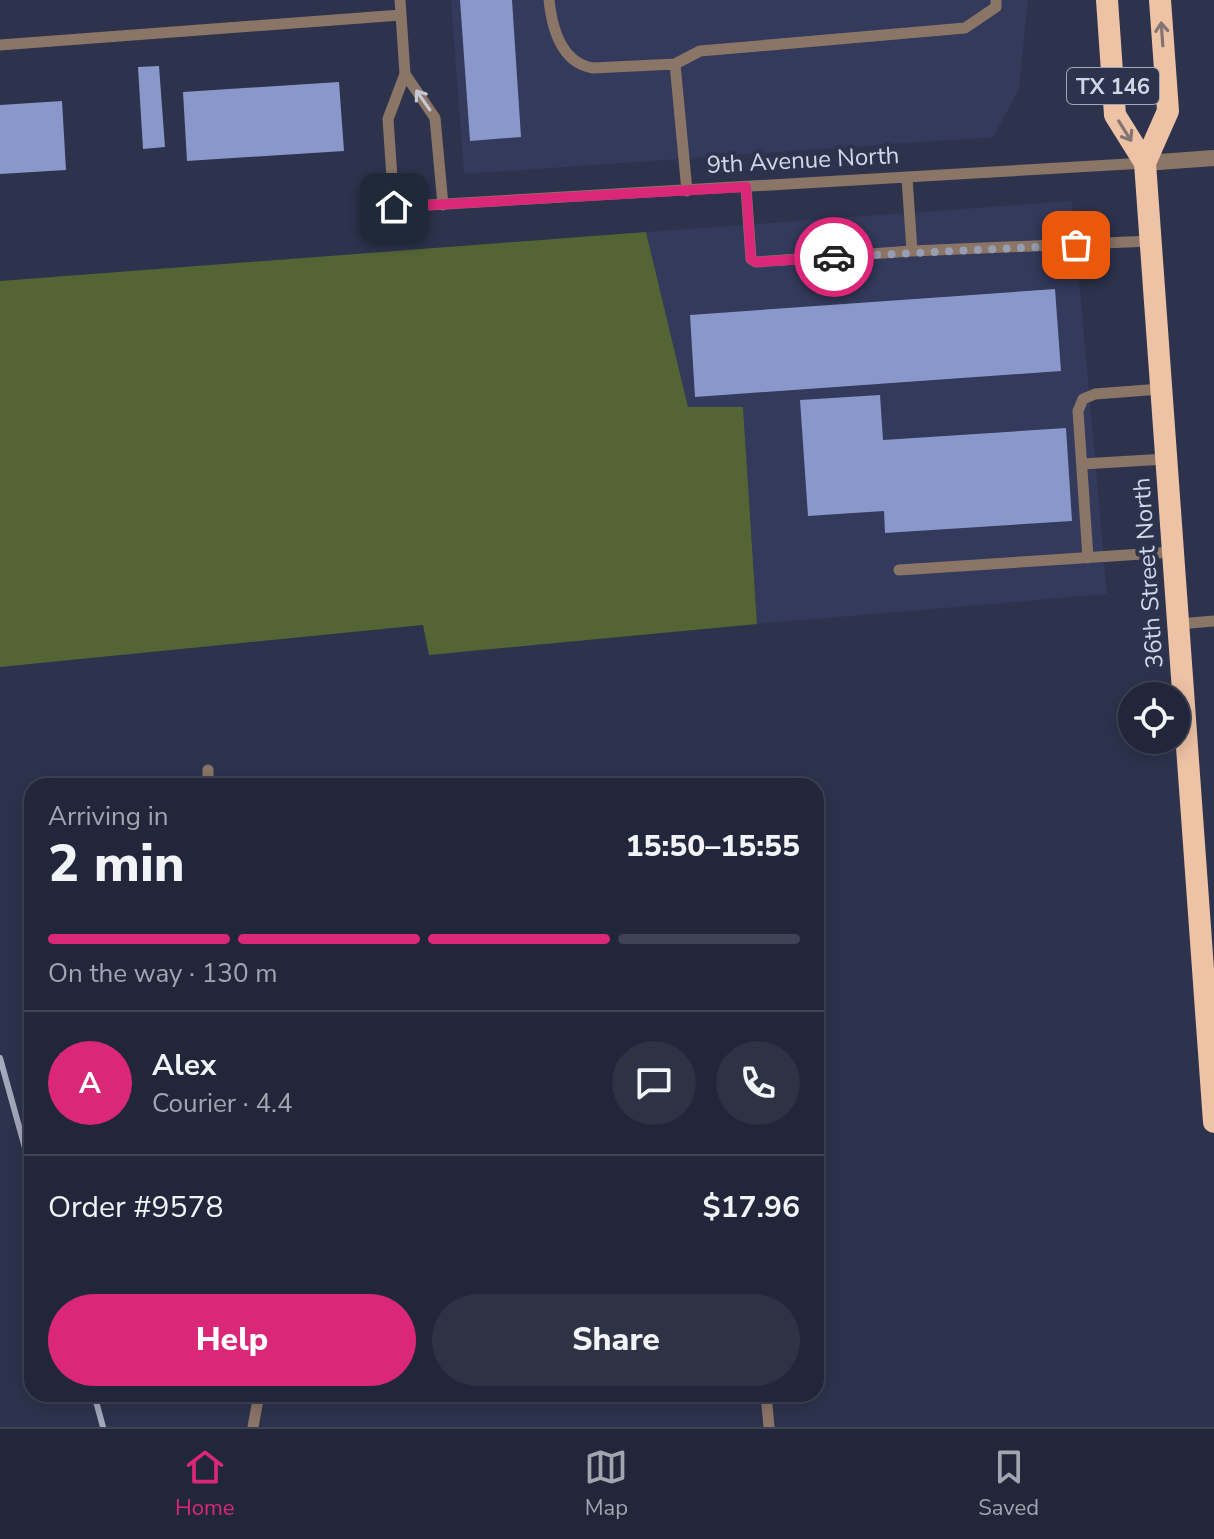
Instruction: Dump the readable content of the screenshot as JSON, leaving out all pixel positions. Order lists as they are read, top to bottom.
{
  "streets": {
    "highway": ["TX 146", "36th Street North"],
    "street": ["9th Avenue North"]
  },
  "crossings": [
    ["TX 146", "9th Avenue North"],
    ["TX 146", "36th Street North"],
    ["9th Avenue North", "36th Street North"]
  ],
  "page": {
    "heading": ["2 min", "Arriving in", "15:50–15:55"],
    "panel": [
      "Alex",
      "Courier · 4.4",
      "Order #9578",
      "$17.96"
    ],
    "bar": "On the way · 130 m",
    "round": "A",
    "buttons": ["Help", "Share"],
    "tabs": ["Home", "Map", "Saved"]
  }
}
